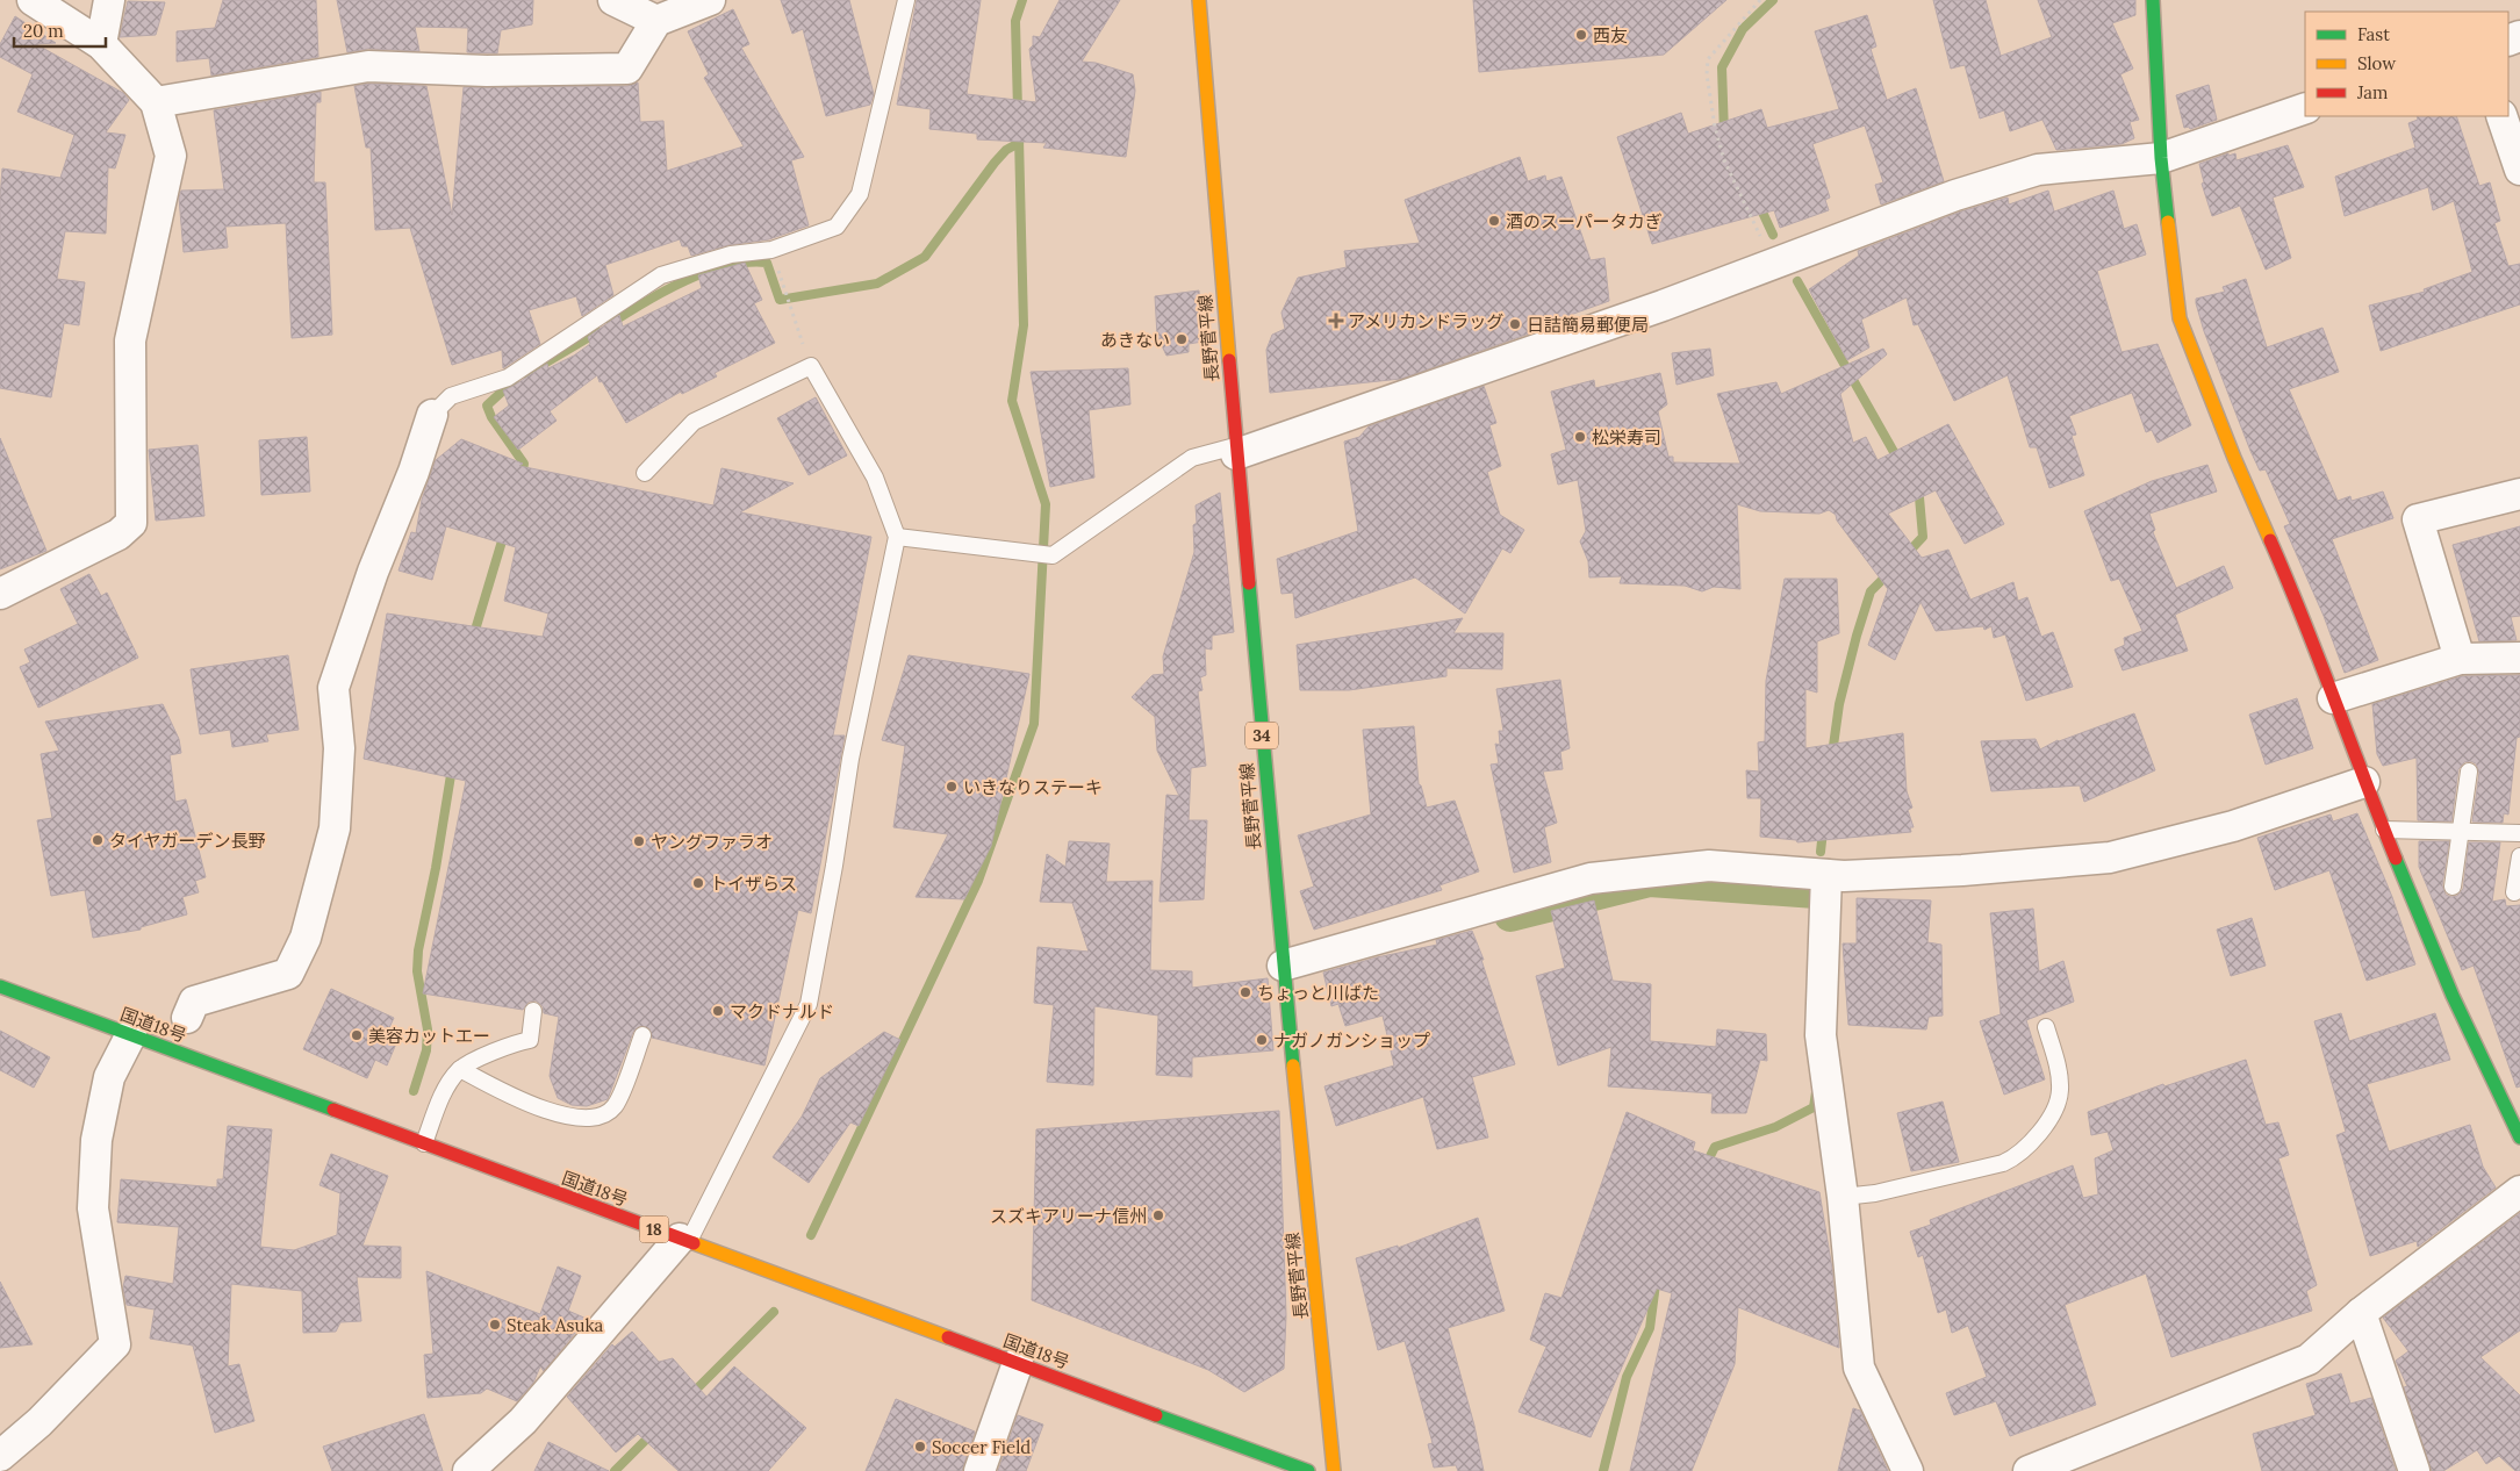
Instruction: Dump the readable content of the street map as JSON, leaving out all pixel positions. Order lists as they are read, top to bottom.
{
  "streets": {
    "main road": [
      "長野菅平線",
      "34",
      "国道18号",
      "18"
    ]
  },
  "places": {
    "other": [
      "西友",
      "酒のスーパータカぎ",
      "日詰簡易郵便局",
      "あきない",
      "松栄寿司",
      "いきなりステーキ",
      "タイヤガーデン長野",
      "ヤングファラオ",
      "トイザらス",
      "ちょっと川ばた",
      "マクドナルド",
      "美容カットエー",
      "ナガノガンショップ",
      "スズキアリーナ信州",
      "Steak Asuka",
      "Soccer Field"
    ],
    "health": ["アメリカンドラッグ"]
  },
  "legend": ["Fast", "Slow", "Jam"],
  "scale_bar": "20 m"
}
